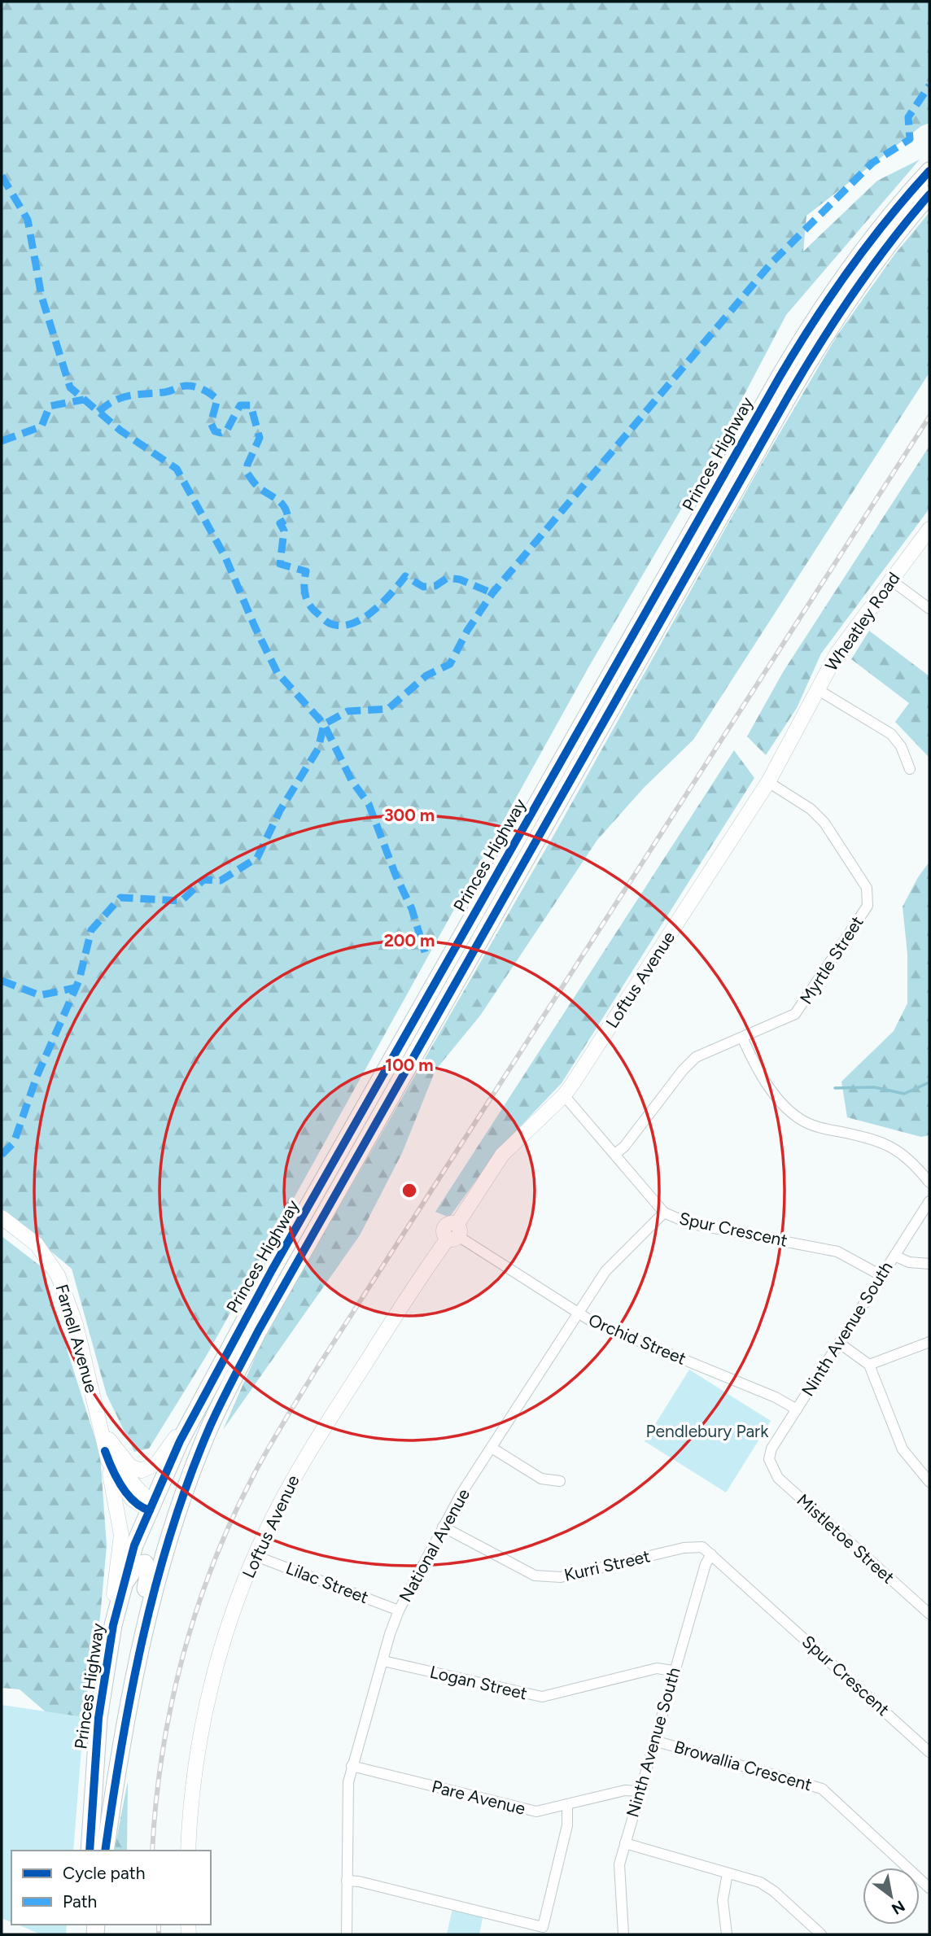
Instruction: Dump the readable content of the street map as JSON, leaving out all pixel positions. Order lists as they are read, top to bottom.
{
  "streets": {
    "highway": ["Princes Highway"],
    "street": [
      "Wheatley Road",
      "Myrtle Street",
      "Loftus Avenue",
      "Spur Crescent",
      "Ninth Avenue South",
      "Farnell Avenue",
      "Orchid Street",
      "Mistletoe Street",
      "National Avenue",
      "Kurri Street",
      "Lilac Street",
      "Logan Street",
      "Browallia Crescent",
      "Pare Avenue"
    ]
  },
  "crossings": [
    ["Princes Highway", "Farnell Avenue"],
    ["Wheatley Road", "Loftus Avenue"],
    ["Myrtle Street", "Loftus Avenue"],
    ["Myrtle Street", "Spur Crescent"],
    ["Loftus Avenue", "Spur Crescent"],
    ["Loftus Avenue", "Orchid Street"],
    ["Loftus Avenue", "Lilac Street"],
    ["Spur Crescent", "Ninth Avenue South"],
    ["Spur Crescent", "National Avenue"],
    ["Spur Crescent", "Kurri Street"],
    ["Ninth Avenue South", "Orchid Street"],
    ["Ninth Avenue South", "Mistletoe Street"],
    ["Ninth Avenue South", "Kurri Street"],
    ["Ninth Avenue South", "Logan Street"],
    ["Ninth Avenue South", "Browallia Crescent"],
    ["Ninth Avenue South", "Pare Avenue"],
    ["Orchid Street", "National Avenue"],
    ["National Avenue", "Kurri Street"],
    ["National Avenue", "Lilac Street"],
    ["National Avenue", "Logan Street"],
    ["National Avenue", "Pare Avenue"]
  ],
  "parks": ["Pendlebury Park"],
  "legend": ["Cycle path", "Path"],
  "north": "bottom right",
  "rings": ["300 m", "200 m", "100 m"]
}
